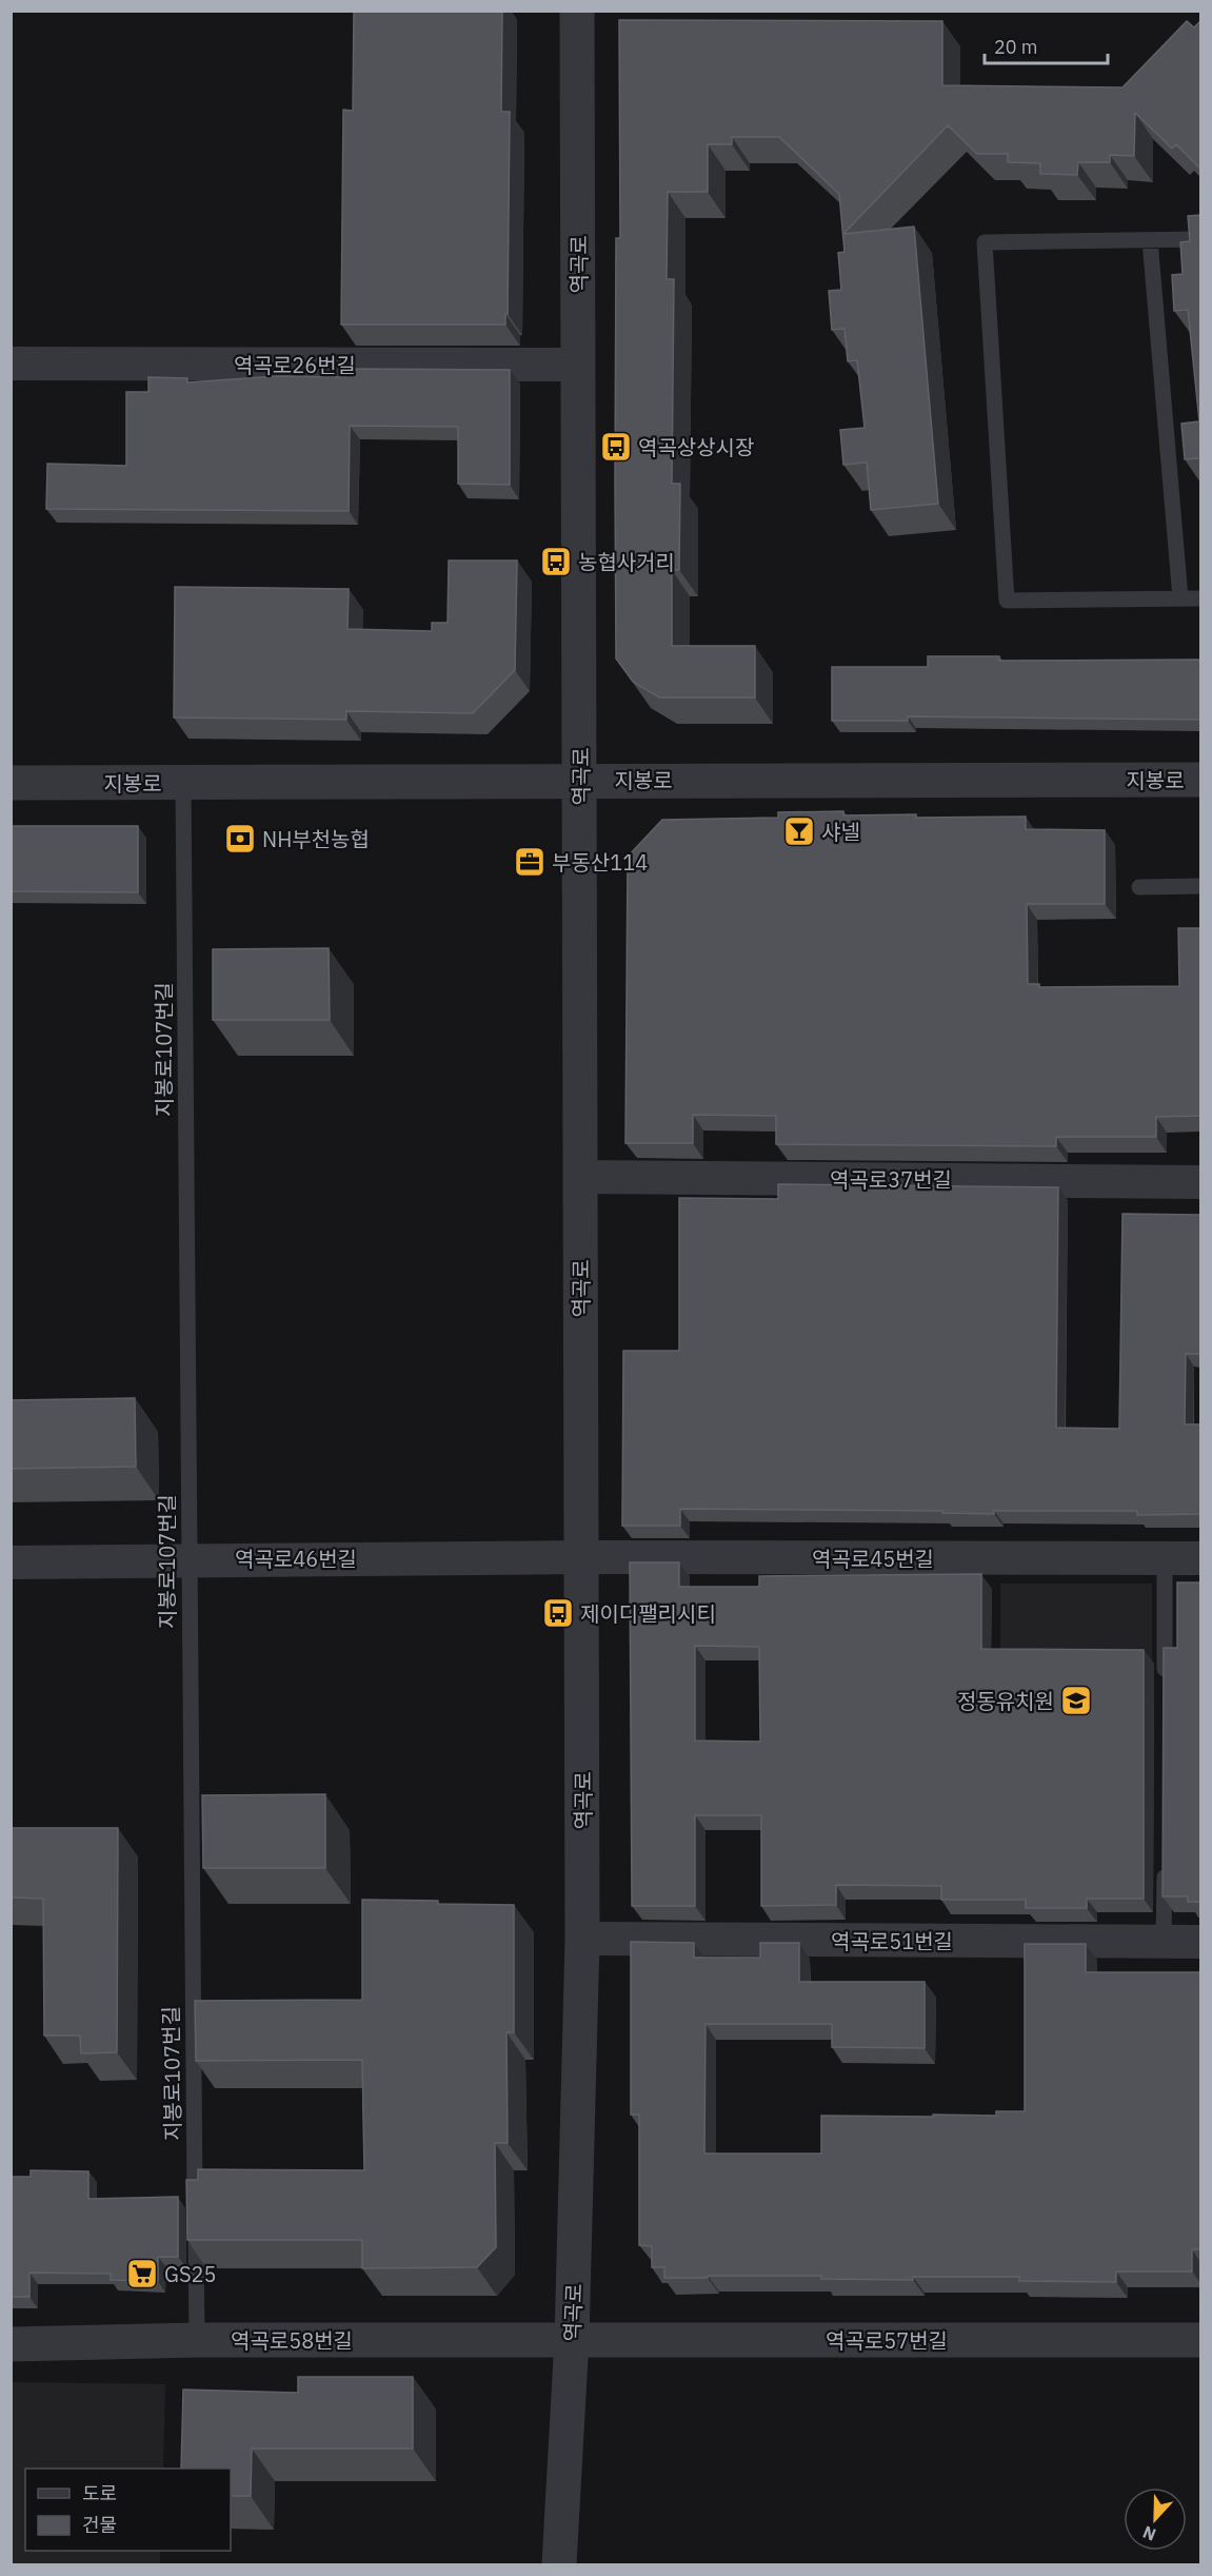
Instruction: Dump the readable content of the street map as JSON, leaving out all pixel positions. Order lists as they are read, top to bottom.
{
  "streets": {
    "street": [
      "역곡로",
      "역곡로26번길",
      "지봉로",
      "역곡로37번길",
      "역곡로46번길",
      "역곡로45번길",
      "역곡로51번길",
      "역곡로58번길",
      "역곡로57번길"
    ],
    "lane": ["지봉로107번길"]
  },
  "crossings": [
    ["역곡로", "역곡로26번길"],
    ["역곡로", "지봉로"],
    ["역곡로", "역곡로37번길"],
    ["역곡로", "역곡로46번길"],
    ["역곡로", "역곡로45번길"],
    ["역곡로", "역곡로51번길"],
    ["역곡로", "역곡로58번길"],
    ["역곡로", "역곡로57번길"],
    ["지봉로", "지봉로107번길"],
    ["지봉로107번길", "역곡로46번길"],
    ["지봉로107번길", "역곡로58번길"],
    ["역곡로46번길", "역곡로45번길"],
    ["역곡로58번길", "역곡로57번길"]
  ],
  "places": {
    "bus stop": ["역곡상상시장", "농협사거리", "제이디팰리시티"],
    "bar": ["샤넬"],
    "bank": ["NH부천농협"],
    "office": ["부동산114"],
    "school or university": ["정동유치원"],
    "supermarket": ["GS25"]
  },
  "legend": ["도로", "건물"],
  "scale_bar": "20 m",
  "north": "bottom"
}
